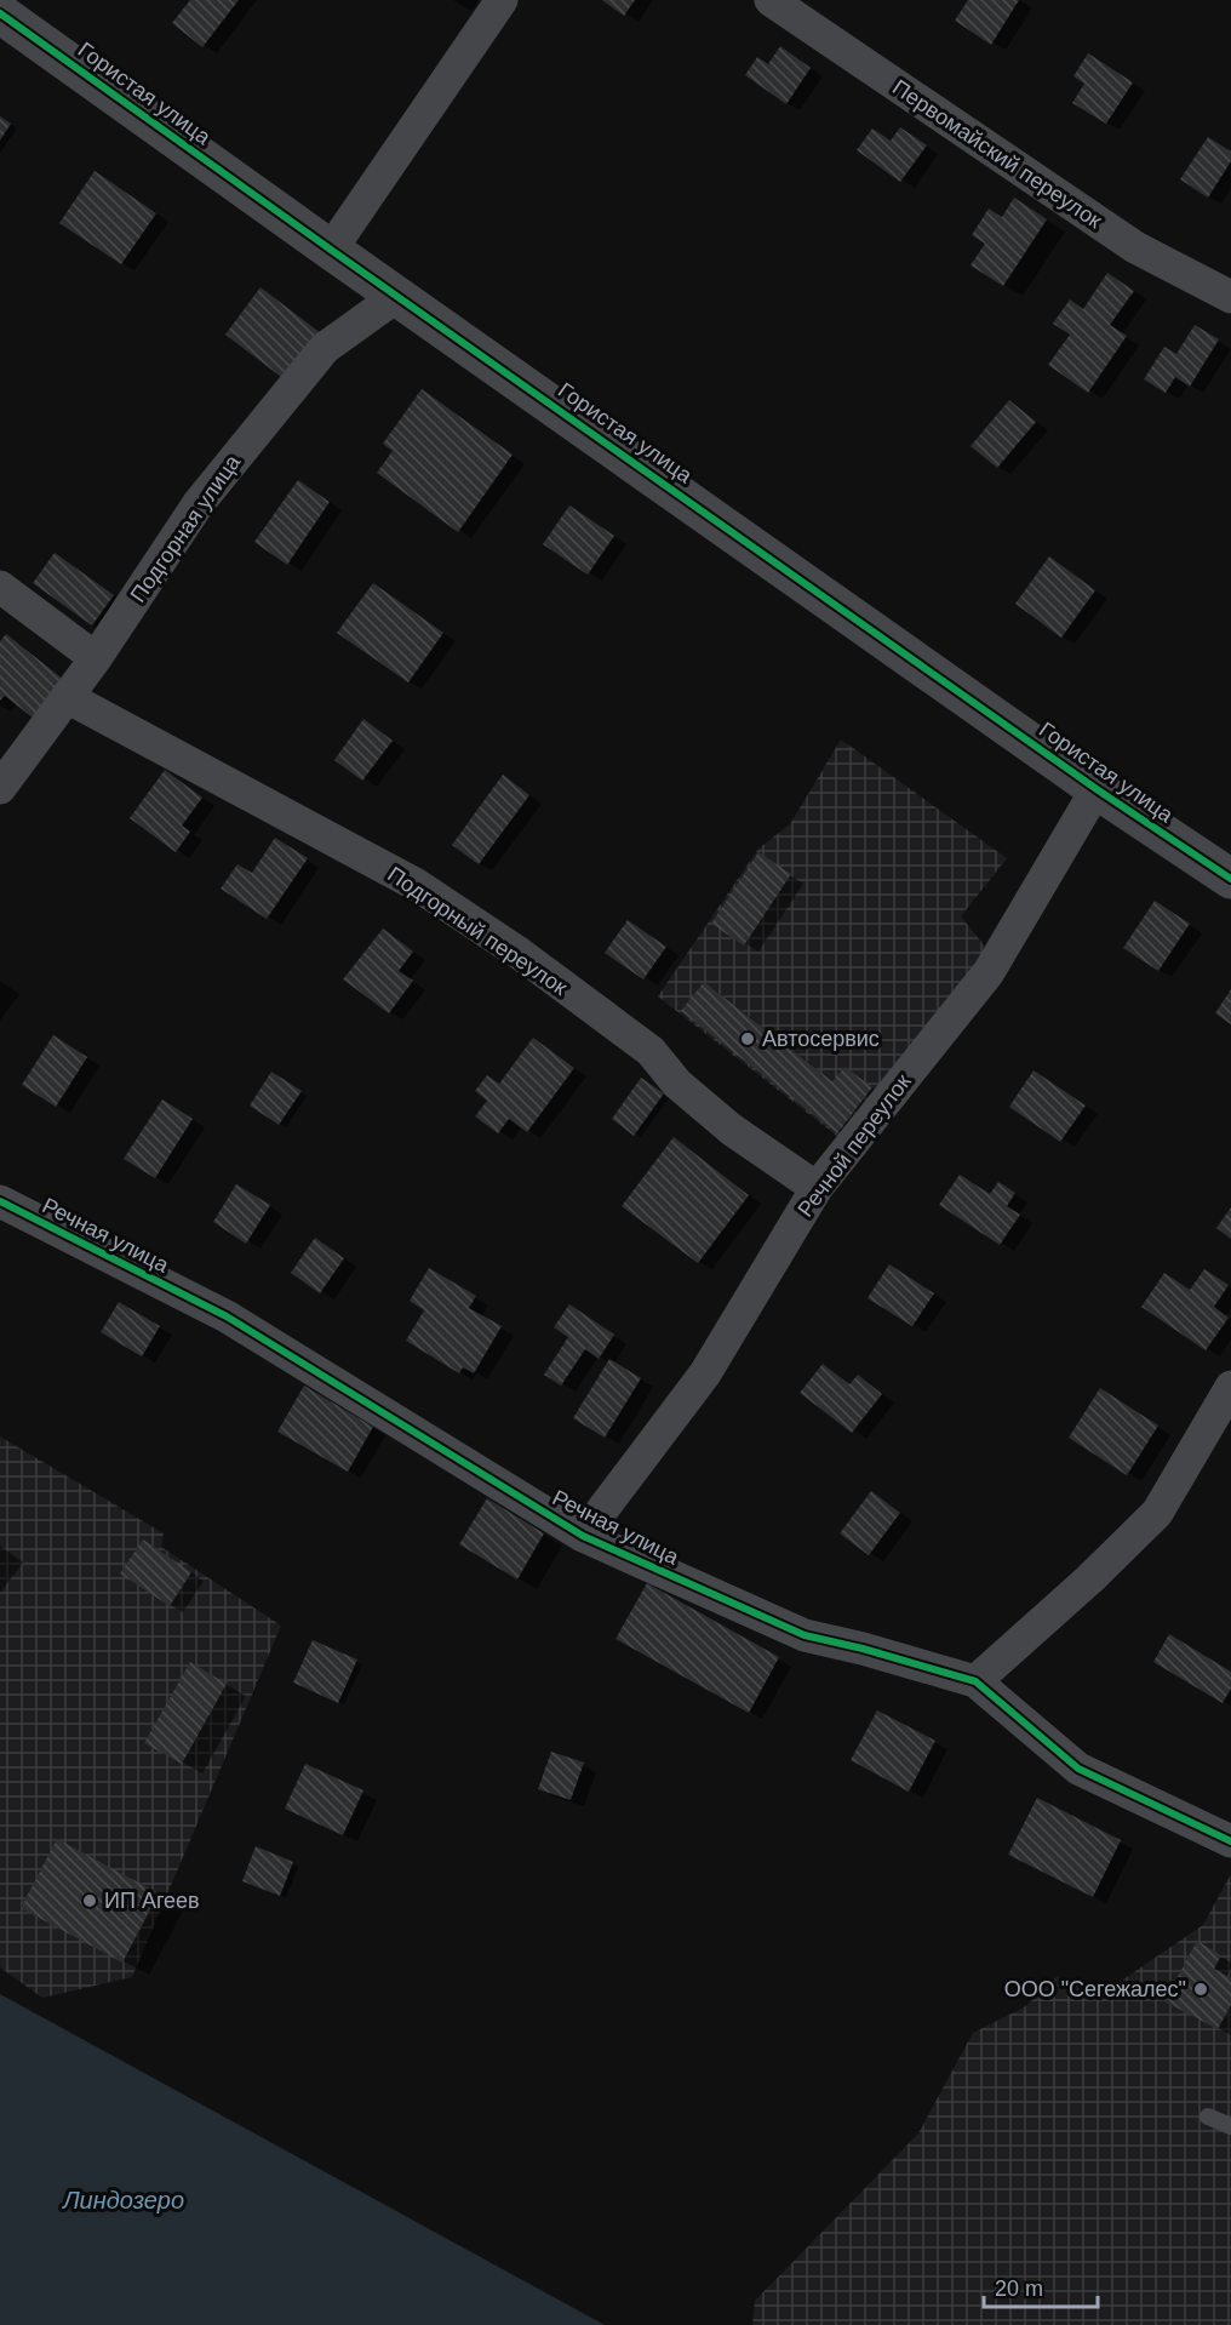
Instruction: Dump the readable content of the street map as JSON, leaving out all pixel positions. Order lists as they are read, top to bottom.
{
  "streets": {
    "street": [
      "Гористая улица",
      "Первомайский переулок",
      "Подгорная улица",
      "Подгорный переулок",
      "Речной переулок",
      "Речная улица"
    ]
  },
  "crossings": [
    ["Гористая улица", "Подгорная улица"],
    ["Гористая улица", "Речной переулок"],
    ["Подгорная улица", "Подгорный переулок"],
    ["Подгорный переулок", "Речной переулок"],
    ["Речной переулок", "Речная улица"]
  ],
  "water": ["Линдозеро"],
  "places": ["Автосервис", "ИП Агеев", "ООО \"Сегежалес\""],
  "scale_bar": "20 m"
}
